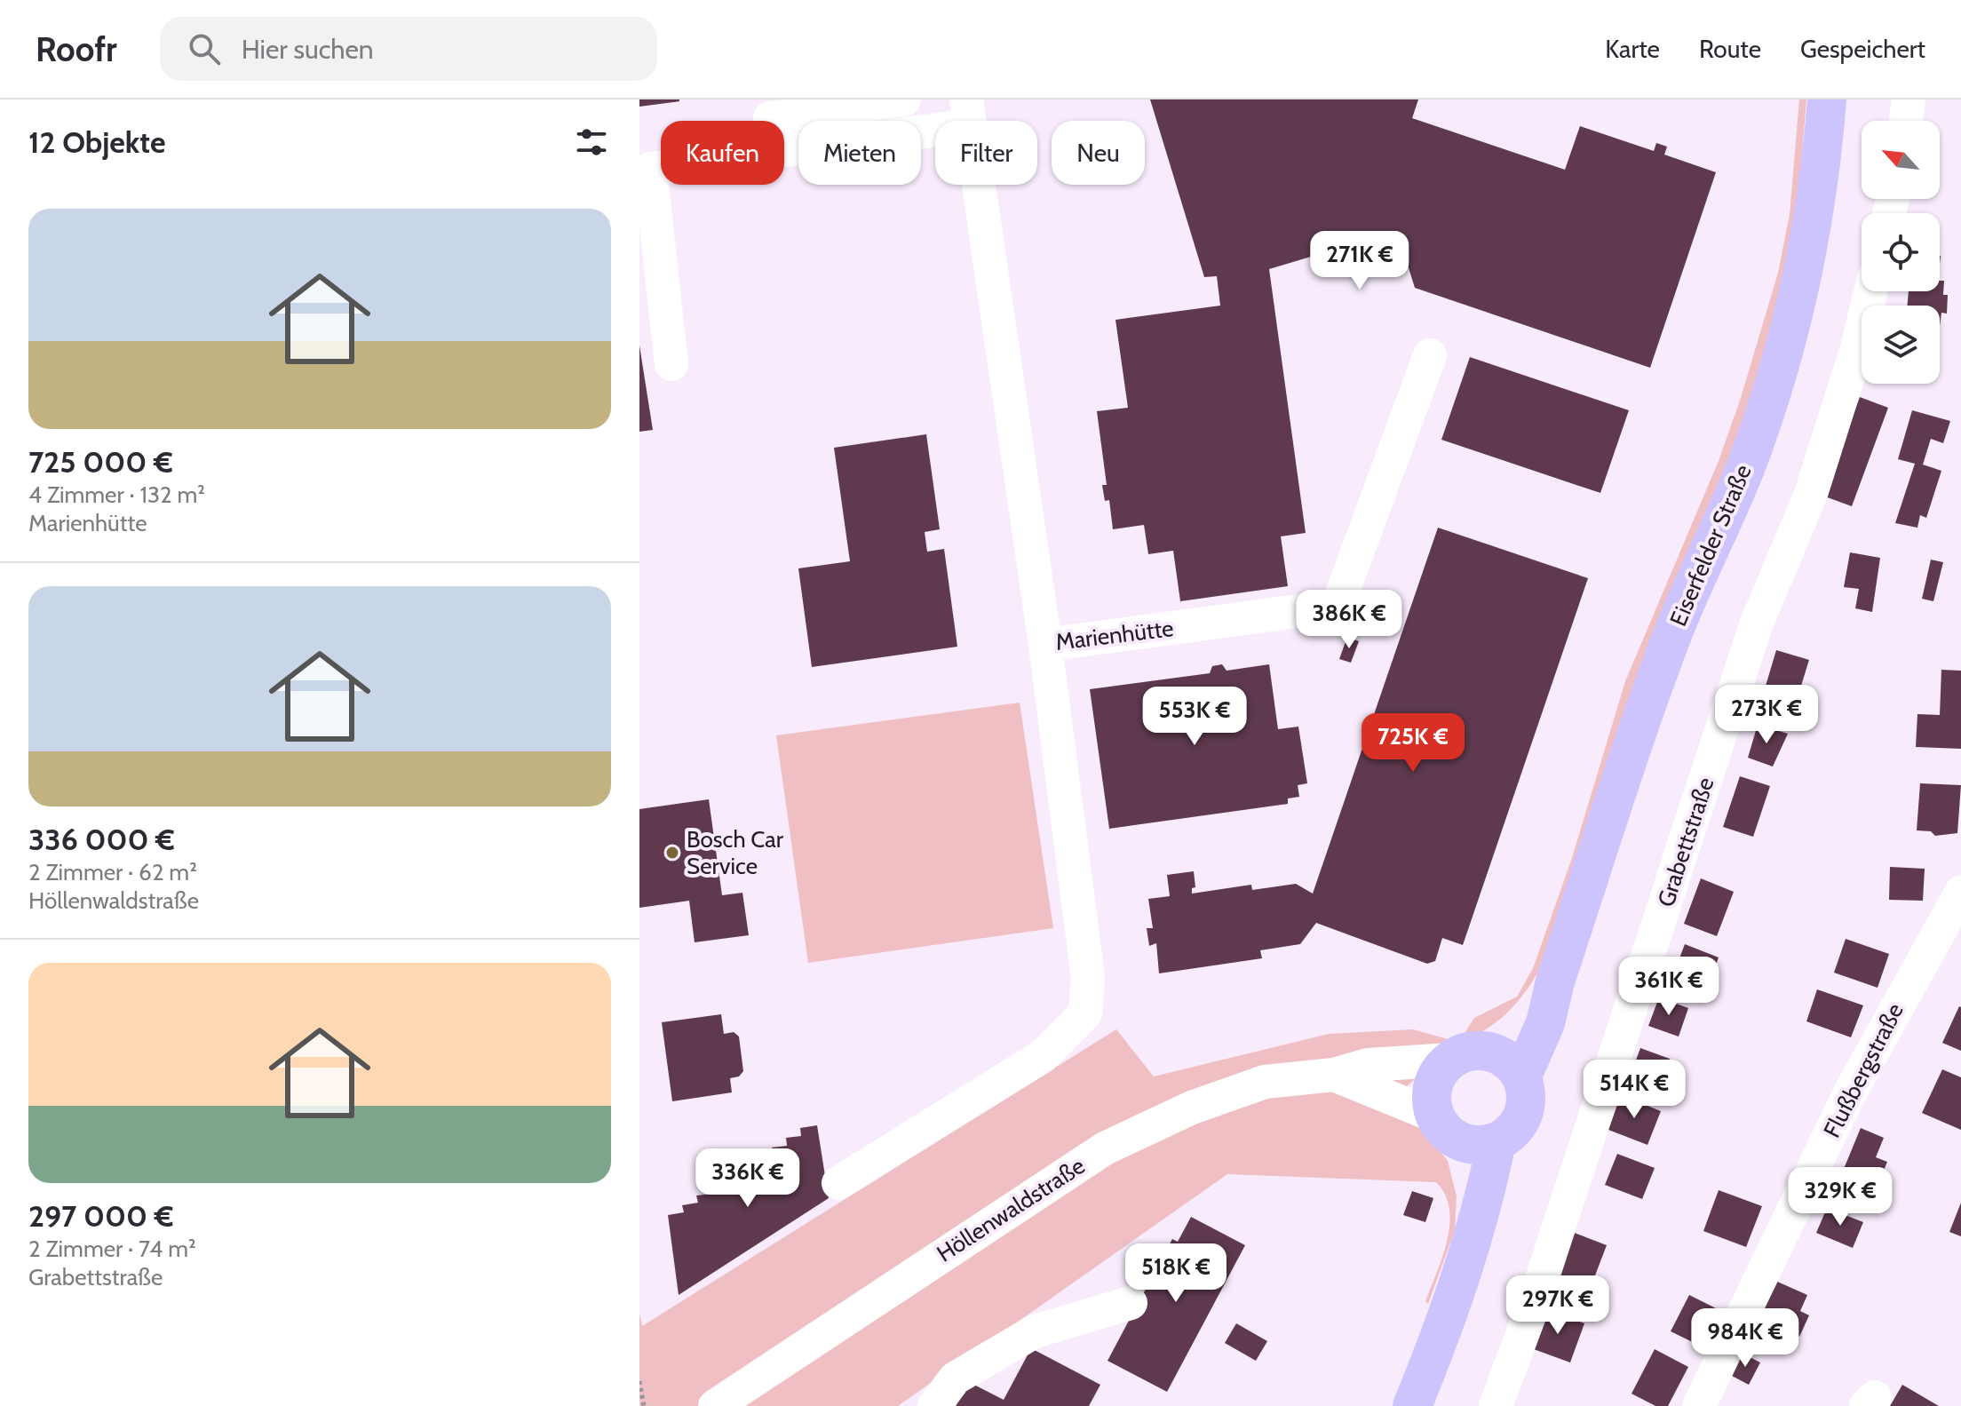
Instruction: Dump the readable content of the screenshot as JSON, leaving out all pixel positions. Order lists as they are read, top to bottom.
{
  "streets": {
    "main road": ["Eiserfelder Straße"],
    "street": [
      "Marienhütte",
      "Grabettstraße",
      "Flußbergstraße",
      "Höllenwaldstraße"
    ]
  },
  "crossings": [
    ["Eiserfelder Straße", "Höllenwaldstraße"]
  ],
  "places": ["Bosch Car Service"],
  "north": "top left",
  "page": {
    "header": "Roofr",
    "search": "Hier suchen",
    "nav": ["Karte", "Route", "Gespeichert"],
    "heading": "12 Objekte",
    "chip": [
      "Kaufen",
      "Mieten",
      "Filter",
      "Neu"
    ],
    "list": [
      {
        "name": "725 000 €",
        "note": "4 Zimmer · 132 m² · Marienhütte"
      },
      {
        "name": "336 000 €",
        "note": "2 Zimmer · 62 m² · Höllenwaldstraße"
      },
      {
        "name": "297 000 €",
        "note": "2 Zimmer · 74 m² · Grabettstraße"
      }
    ],
    "price": [
      "271K €",
      "386K €",
      "273K €",
      "553K €",
      "725K €",
      "361K €",
      "514K €",
      "336K €",
      "329K €",
      "518K €",
      "297K €",
      "984K €"
    ]
  }
}
